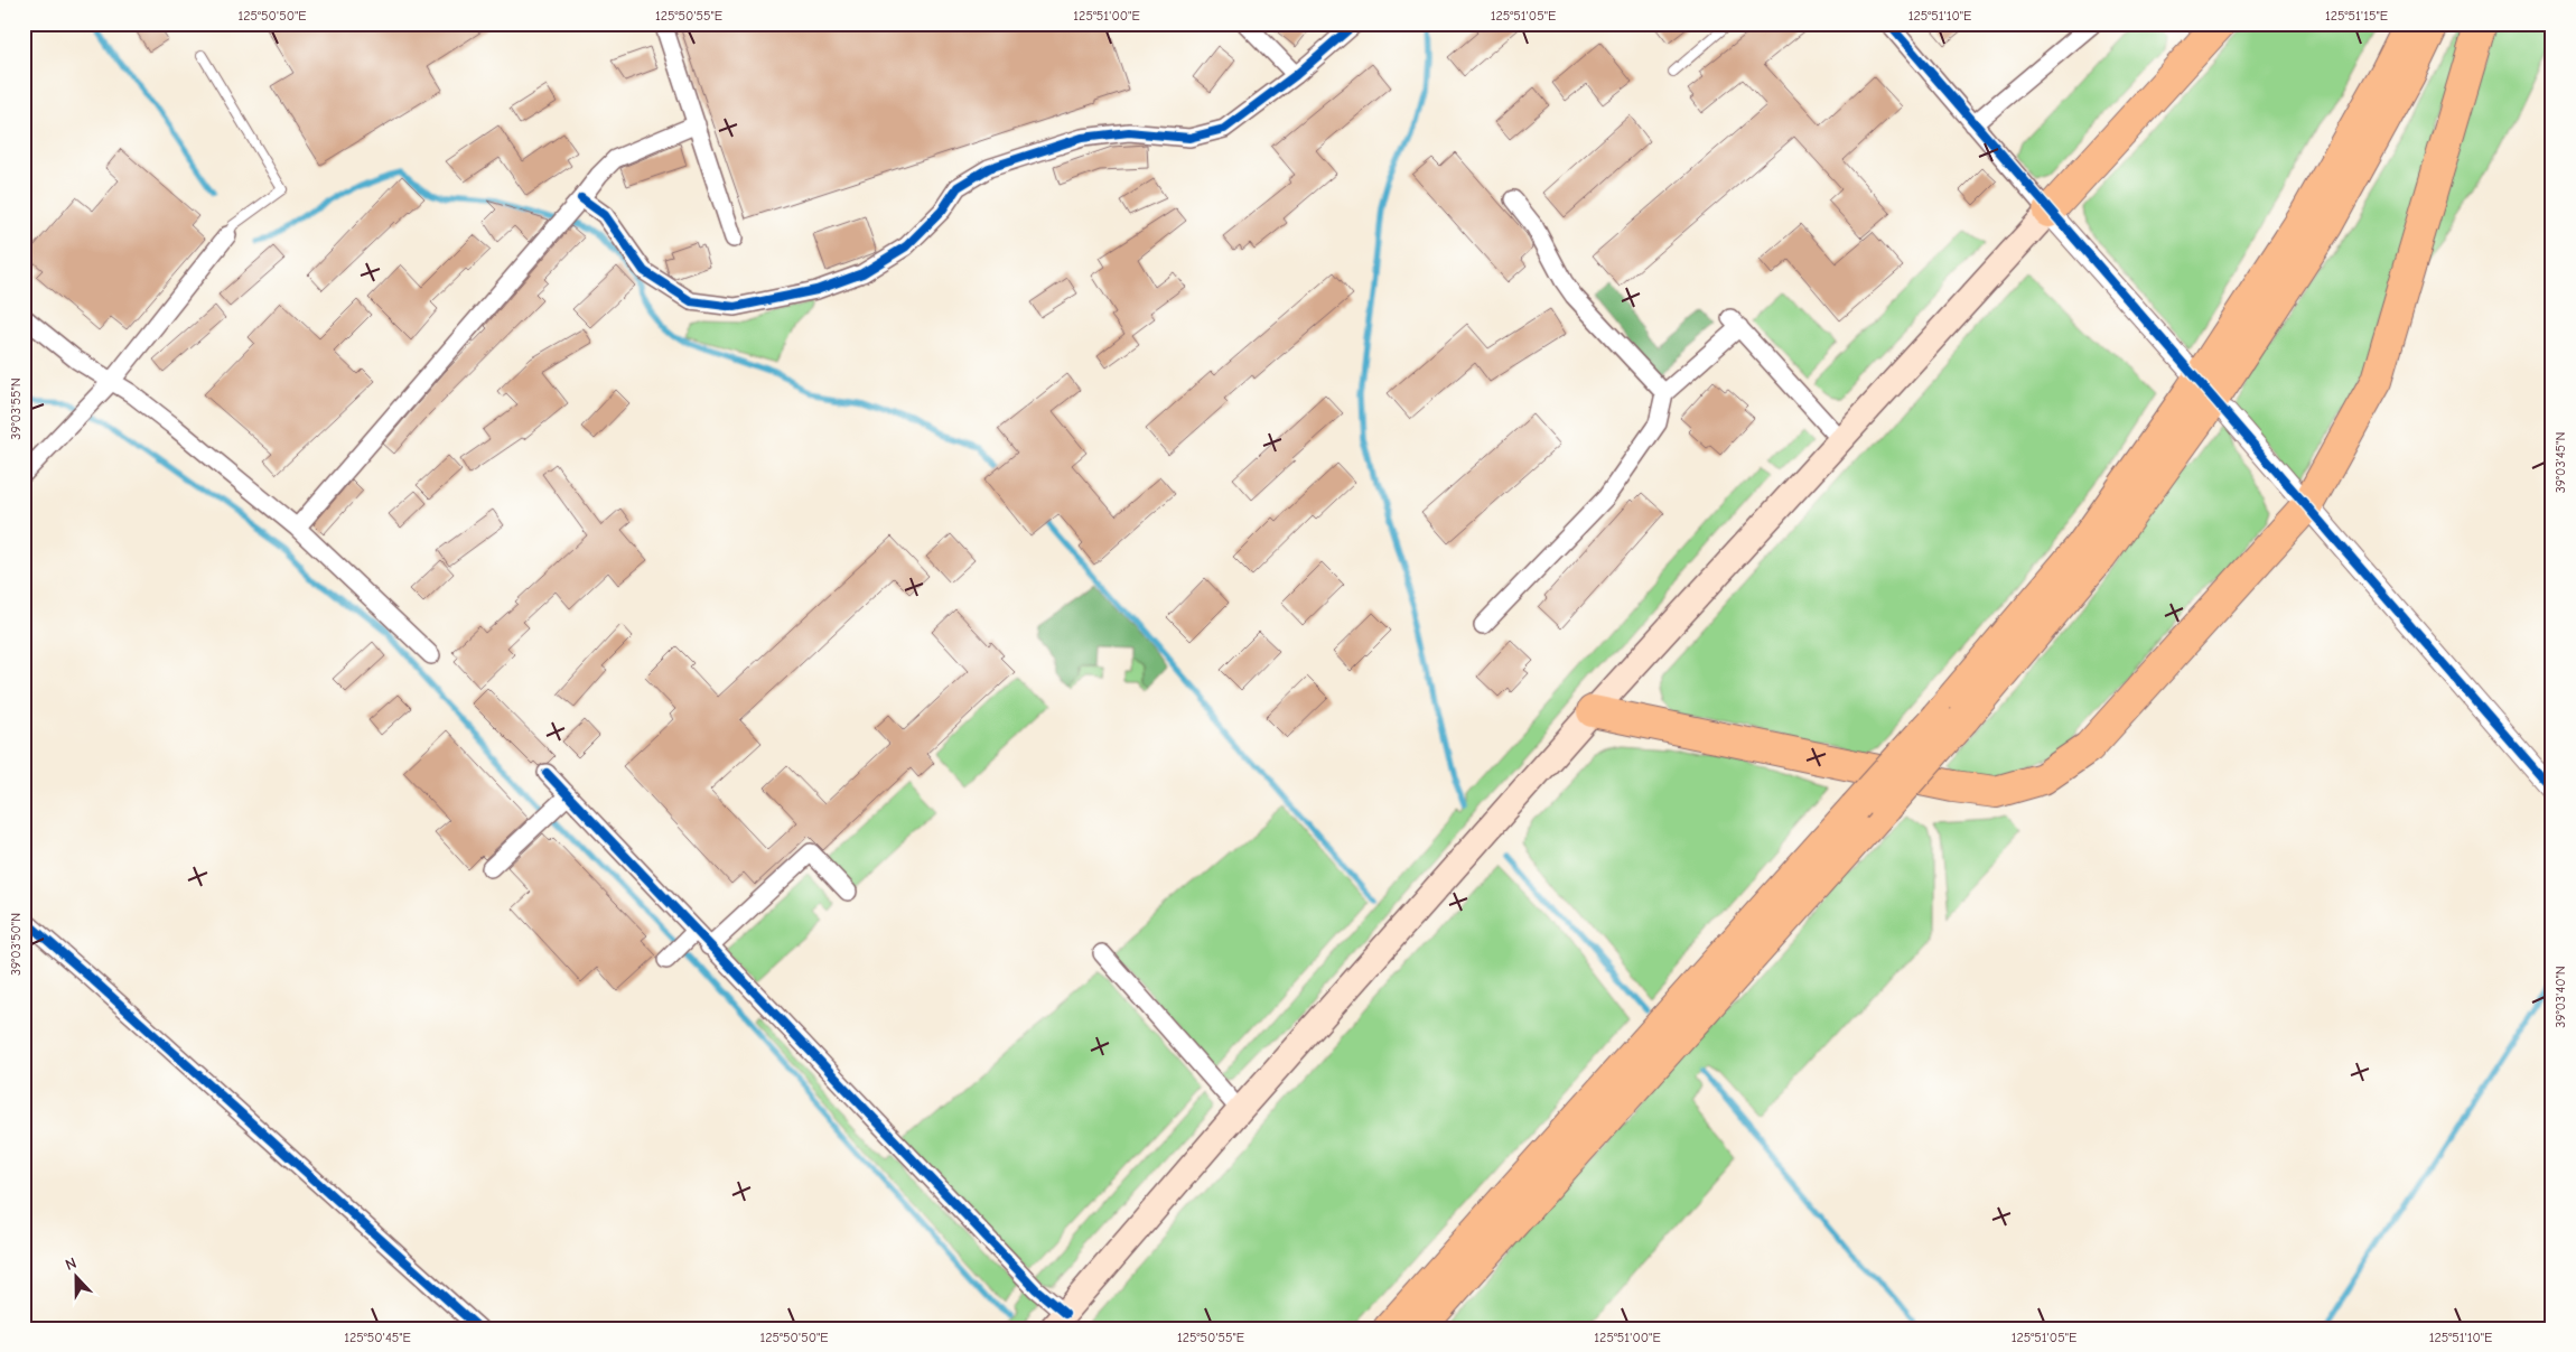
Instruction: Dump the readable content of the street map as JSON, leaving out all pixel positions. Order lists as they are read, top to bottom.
{
  "north": "top",
  "coordinates": [
    "125°50'50\"E",
    "125°50'55\"E",
    "125°51'00\"E",
    "125°51'05\"E",
    "125°51'10\"E",
    "125°51'15\"E",
    "39°03'55\"N",
    "39°03'45\"N",
    "39°03'50\"N",
    "39°03'40\"N",
    "125°50'45\"E"
  ]
}
